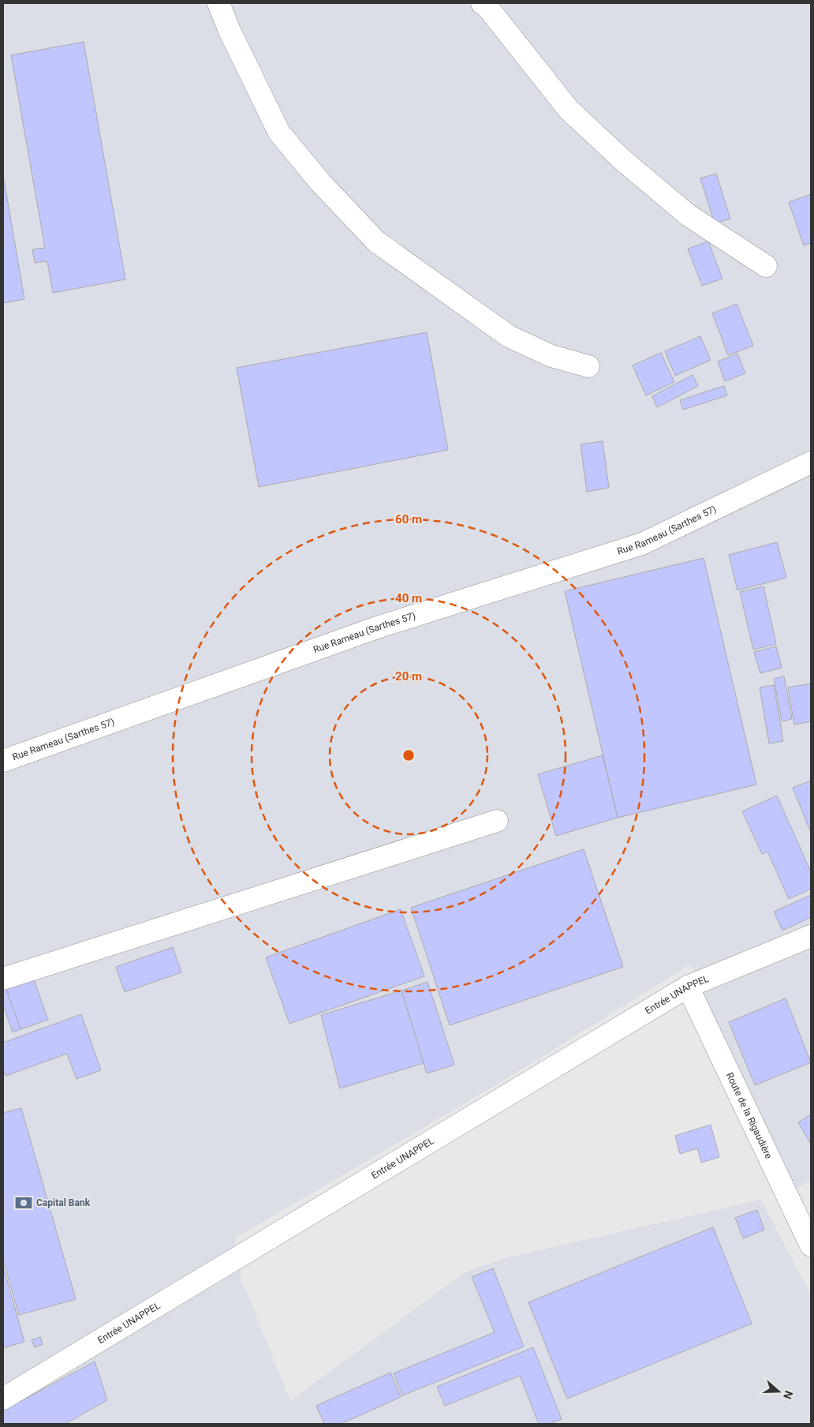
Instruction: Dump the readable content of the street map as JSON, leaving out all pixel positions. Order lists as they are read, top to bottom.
{
  "streets": {
    "street": ["Rue Rameau (Sarthes 57)", "Entrée UNAPPEL", "Route de la Rigaudière"]
  },
  "crossings": [
    ["Entrée UNAPPEL", "Route de la Rigaudière"]
  ],
  "places": {
    "bank": ["Capital Bank"]
  },
  "north": "right",
  "rings": ["60 m", "40 m", "20 m"]
}
